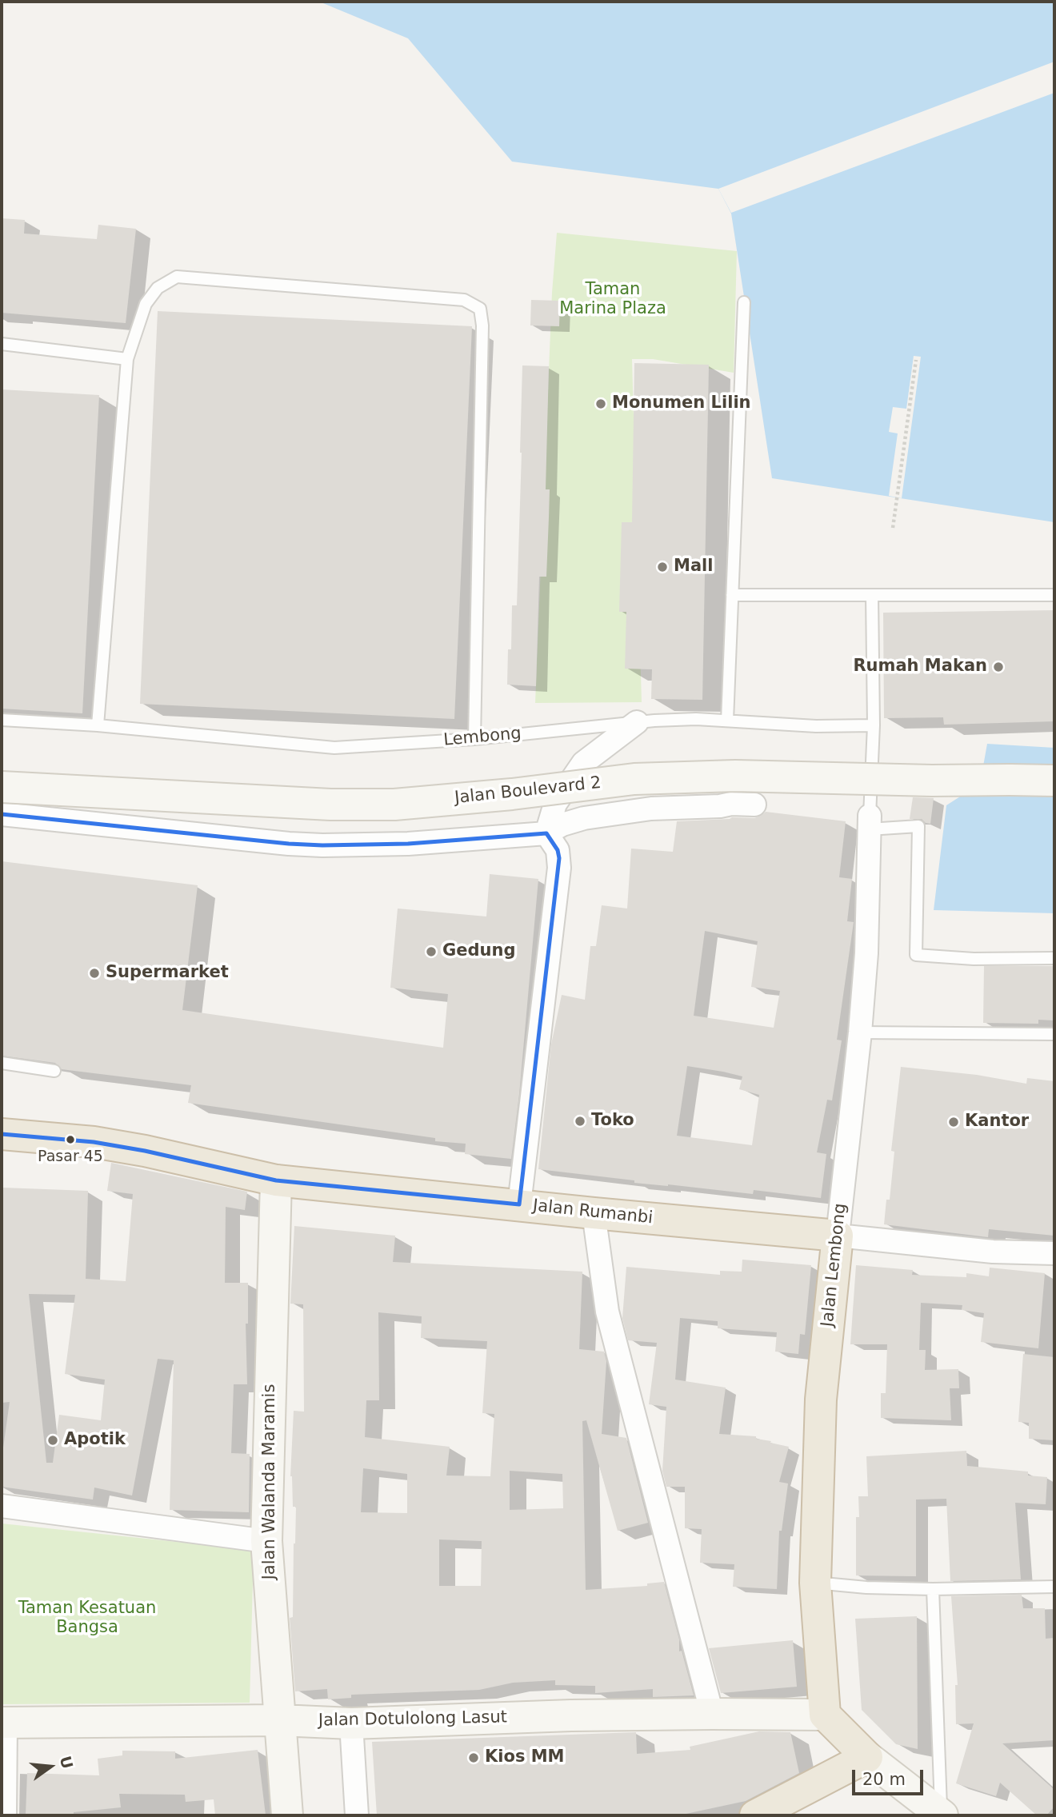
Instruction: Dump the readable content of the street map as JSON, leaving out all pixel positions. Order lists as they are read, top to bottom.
{
  "streets": {
    "highway": ["Jalan Rumanbi", "Jalan Lembong"],
    "street": ["Jalan Boulevard 2", "Jalan Walanda Maramis", "Jalan Dotulolong Lasut"],
    "lane": ["Lembong"]
  },
  "crossings": [
    ["Jalan Rumanbi", "Jalan Lembong"],
    ["Jalan Rumanbi", "Jalan Walanda Maramis"],
    ["Jalan Lembong", "Jalan Dotulolong Lasut"],
    ["Jalan Walanda Maramis", "Jalan Dotulolong Lasut"]
  ],
  "parks": ["Taman Marina Plaza", "Taman Kesatuan Bangsa"],
  "places": [
    "Monumen Lilin",
    "Mall",
    "Rumah Makan",
    "Gedung",
    "Supermarket",
    "Toko",
    "Kantor",
    "Pasar 45",
    "Apotik",
    "Kios MM"
  ],
  "scale_bar": "20 m",
  "north": "right"
}
